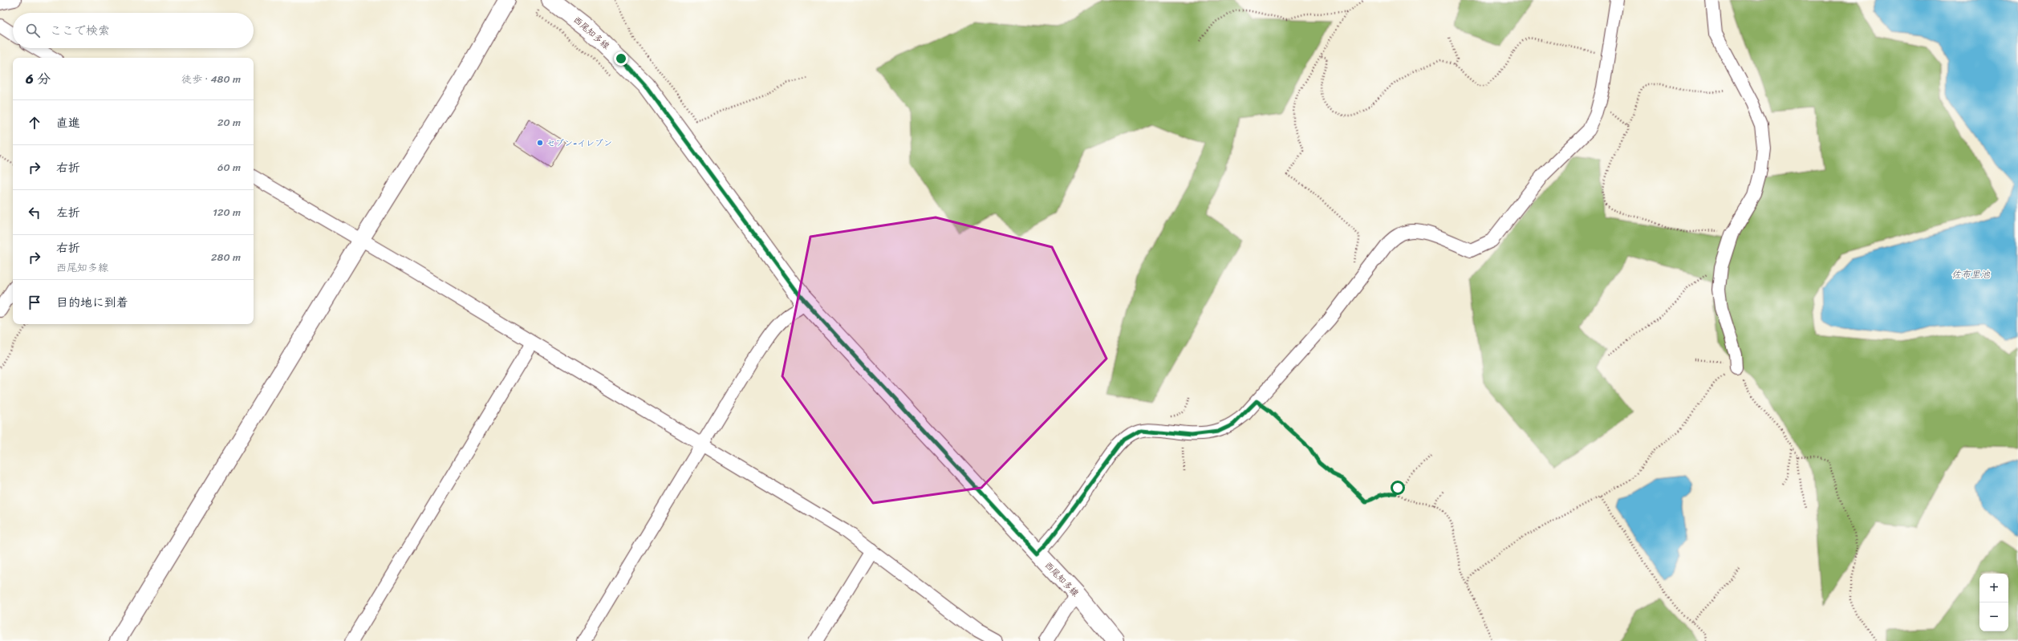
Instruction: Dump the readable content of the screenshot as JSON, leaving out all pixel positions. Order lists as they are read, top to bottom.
{
  "streets": {
    "main road": ["西尾知多線"]
  },
  "water": ["佐布里池"],
  "places": ["セブン-イレブン"],
  "page": {
    "search": "ここで検索",
    "heading": ["6 分", "徒歩 · 480 m"],
    "list": [
      ["直進", "20 m"],
      ["右折", "60 m"],
      ["左折", "120 m"],
      ["右折", "西尾知多線", "280 m"],
      "目的地に到着"
    ],
    "map_buttons": ["+", "−"]
  }
}
